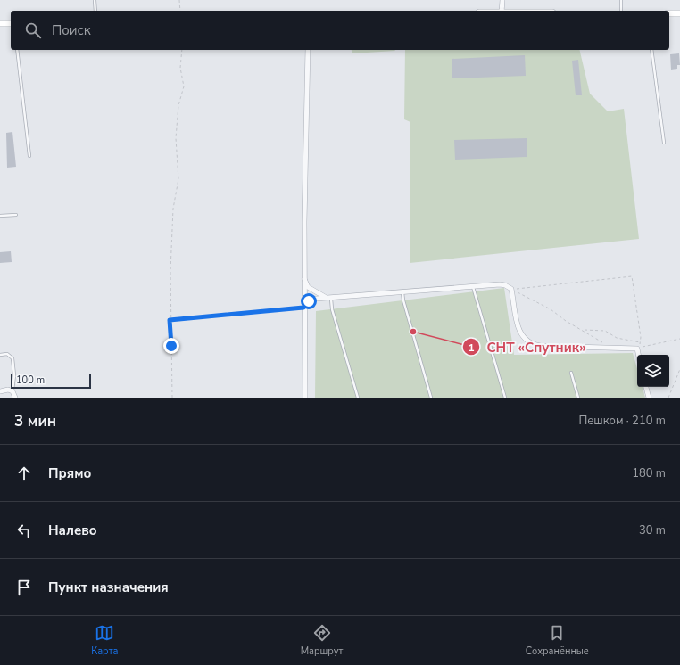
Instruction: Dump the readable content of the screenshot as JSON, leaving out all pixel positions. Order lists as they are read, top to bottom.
{
  "places": ["СНТ «Спутник»"],
  "scale_bar": "100 m",
  "page": {
    "search": "Поиск",
    "scale": "100 m",
    "heading": ["3 мин", "Пешком · 210 m"],
    "list": [
      ["Прямо", "180 m"],
      ["Налево", "30 m"],
      "Пункт назначения"
    ],
    "nav": ["Карта", "Маршрут", "Сохранённые"]
  }
}
